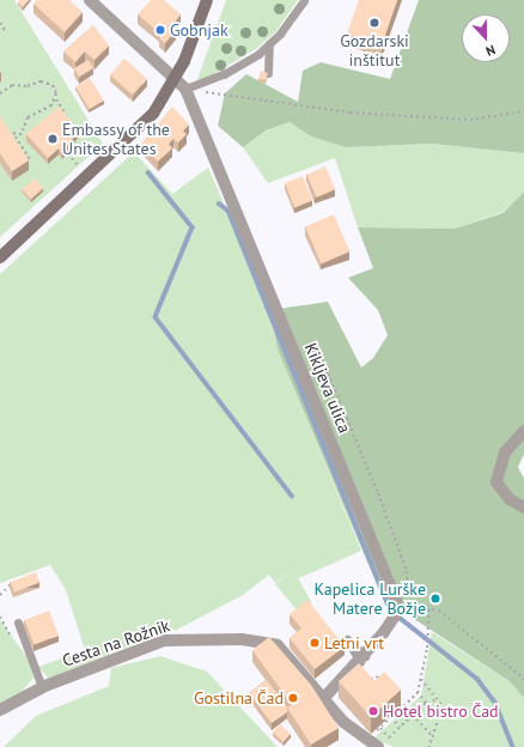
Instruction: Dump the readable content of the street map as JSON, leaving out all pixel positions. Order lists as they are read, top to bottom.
{
  "streets": {
    "street": ["Kikljeva ulica", "Cesta na Rožnik"]
  },
  "places": [
    "Gozdarski inštitut",
    "Gobnjak",
    "Embassy of the Unites States",
    "Kapelica Lurške Matere Božje",
    "Letni vrt",
    "Gostilna Čad",
    "Hotel bistro Čad"
  ],
  "north": "bottom"
}
